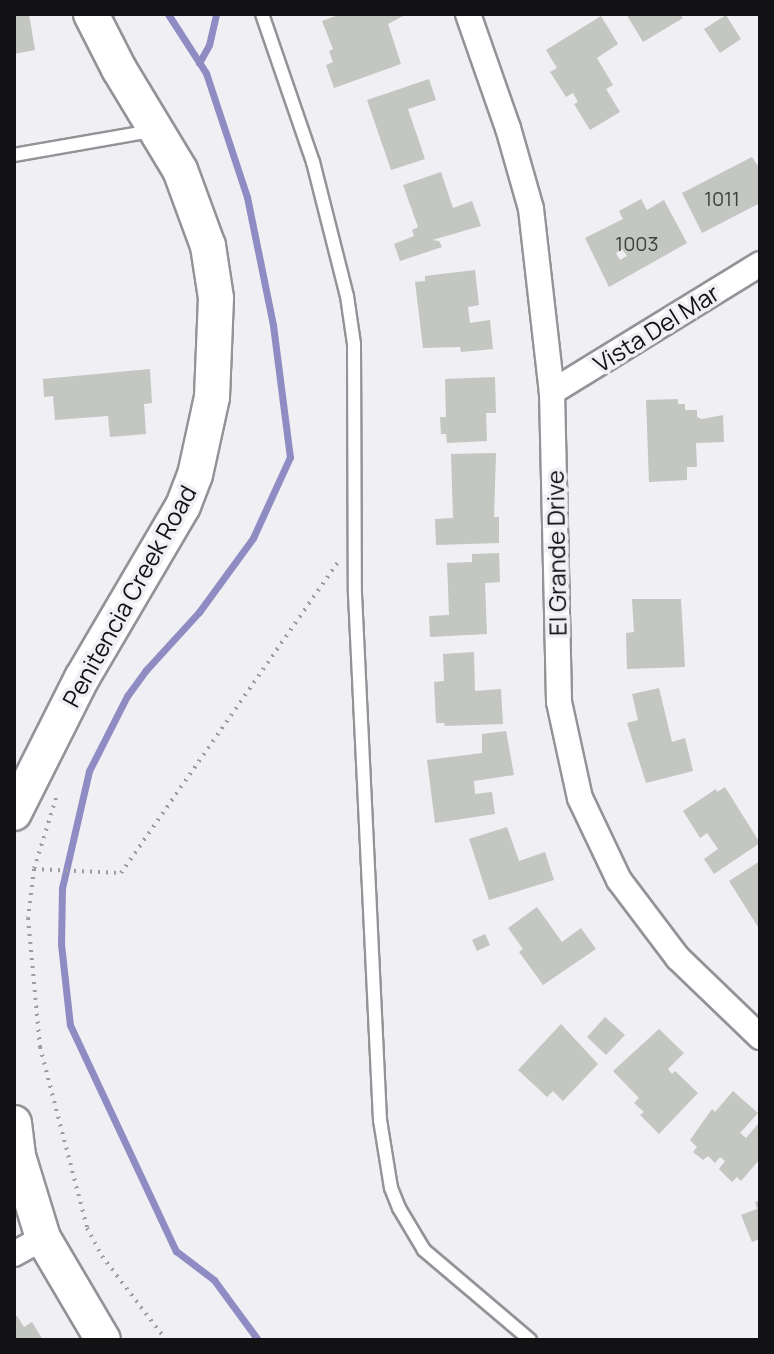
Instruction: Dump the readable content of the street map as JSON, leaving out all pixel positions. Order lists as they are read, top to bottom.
{
  "streets": {
    "street": ["Vista Del Mar", "El Grande Drive", "Penitencia Creek Road"]
  },
  "crossings": [
    ["Vista Del Mar", "El Grande Drive"]
  ],
  "house_numbers": ["1011", "1003"]
}
